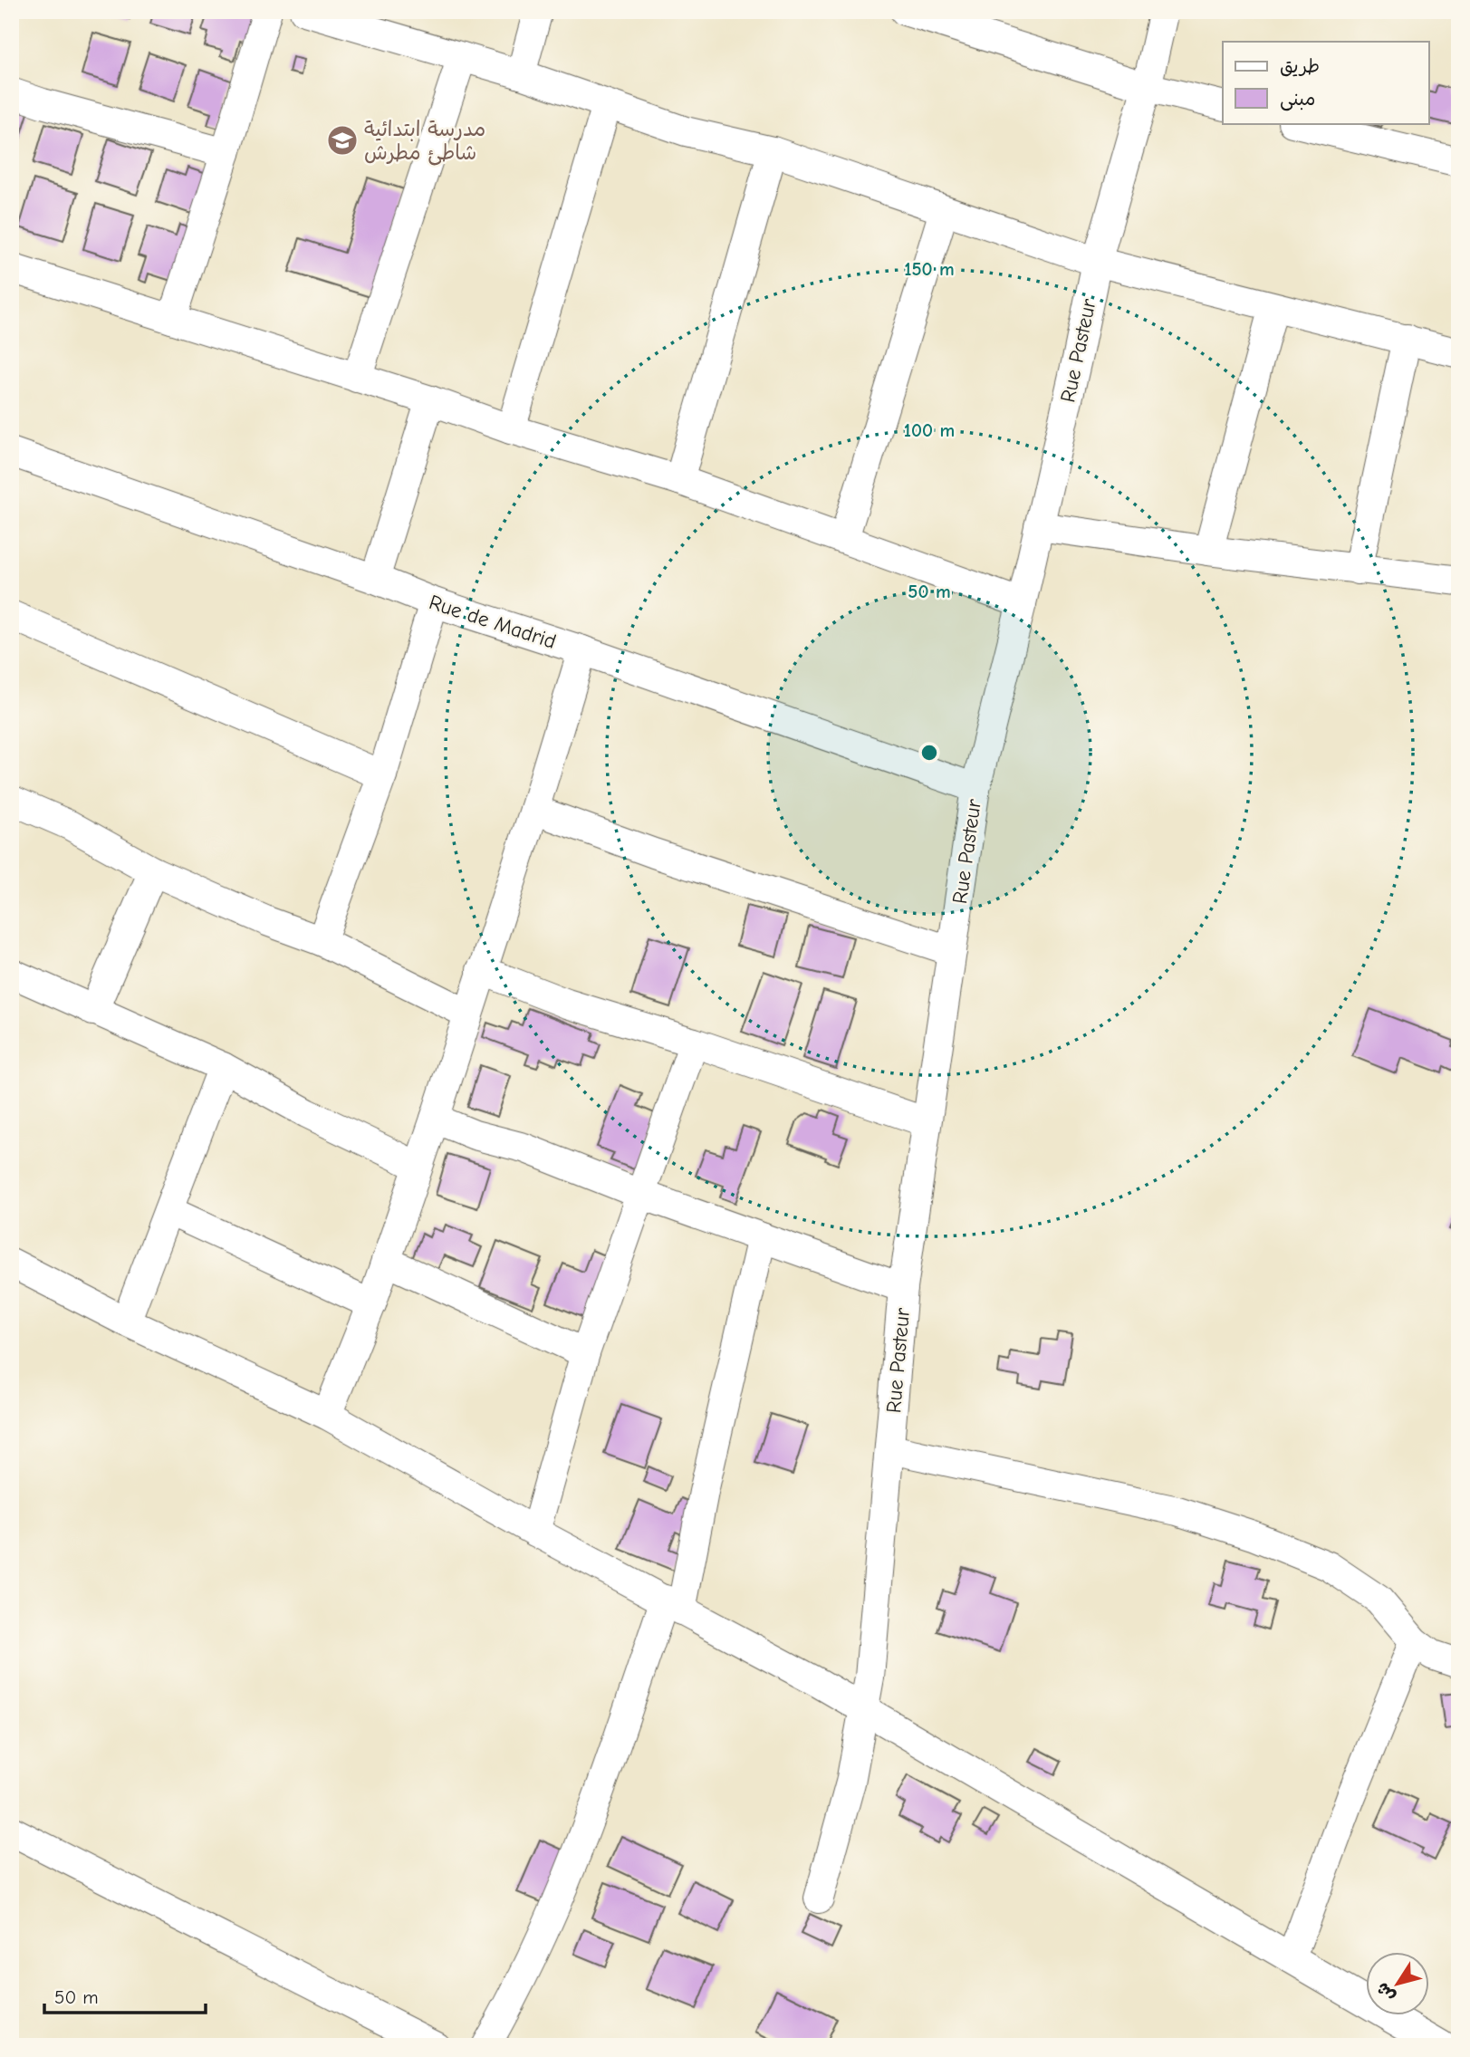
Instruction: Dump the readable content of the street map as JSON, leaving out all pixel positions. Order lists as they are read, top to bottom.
{
  "streets": {
    "street": ["Rue Pasteur", "Rue de Madrid"]
  },
  "crossings": [
    ["Rue Pasteur", "Rue de Madrid"]
  ],
  "places": {
    "school or university": ["مدرسة ابتدائية شاطئ مطرش"]
  },
  "legend": ["طريق", "مبنى"],
  "scale_bar": "50 m",
  "north": "bottom left",
  "rings": ["150 m", "100 m", "50 m"]
}
